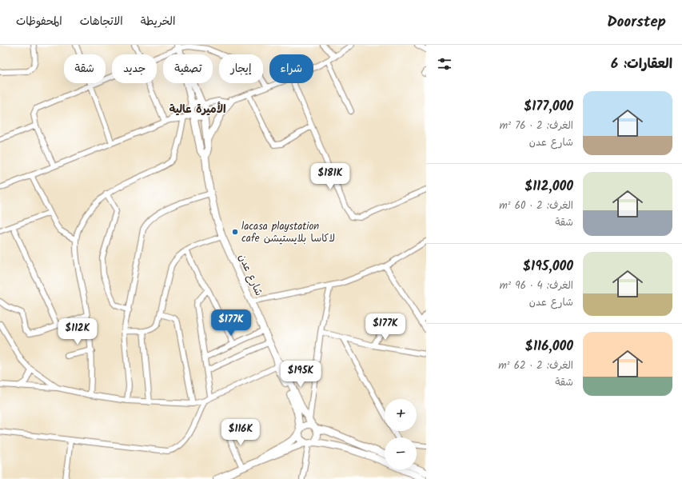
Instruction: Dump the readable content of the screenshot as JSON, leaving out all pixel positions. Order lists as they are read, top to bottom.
{
  "streets": {
    "street": ["شارع عدن"]
  },
  "districts": ["الأميرة عالية"],
  "places": ["lacasa playstation cafe لاكاسا بلايستيشن"],
  "page": {
    "header": "Doorstep",
    "nav": ["الخريطة", "الاتجاهات", "المحفوظات"],
    "heading": "العقارات: 6",
    "chip": [
      "شراء",
      "إيجار",
      "تصفية",
      "جديد",
      "شقة"
    ],
    "list": [
      {
        "name": "$177,000",
        "note": "الغرف: 2 · 76 m² · شارع عدن"
      },
      {
        "name": "$112,000",
        "note": "الغرف: 2 · 60 m² · شقة"
      },
      {
        "name": "$195,000",
        "note": "الغرف: 4 · 96 m² · شارع عدن"
      },
      {
        "name": "$116,000",
        "note": "الغرف: 2 · 62 m² · شقة"
      }
    ],
    "price": [
      "$181K",
      "$177K",
      "$177K",
      "$112K",
      "$195K",
      "$116K"
    ],
    "map_buttons": ["+", "−"]
  }
}
